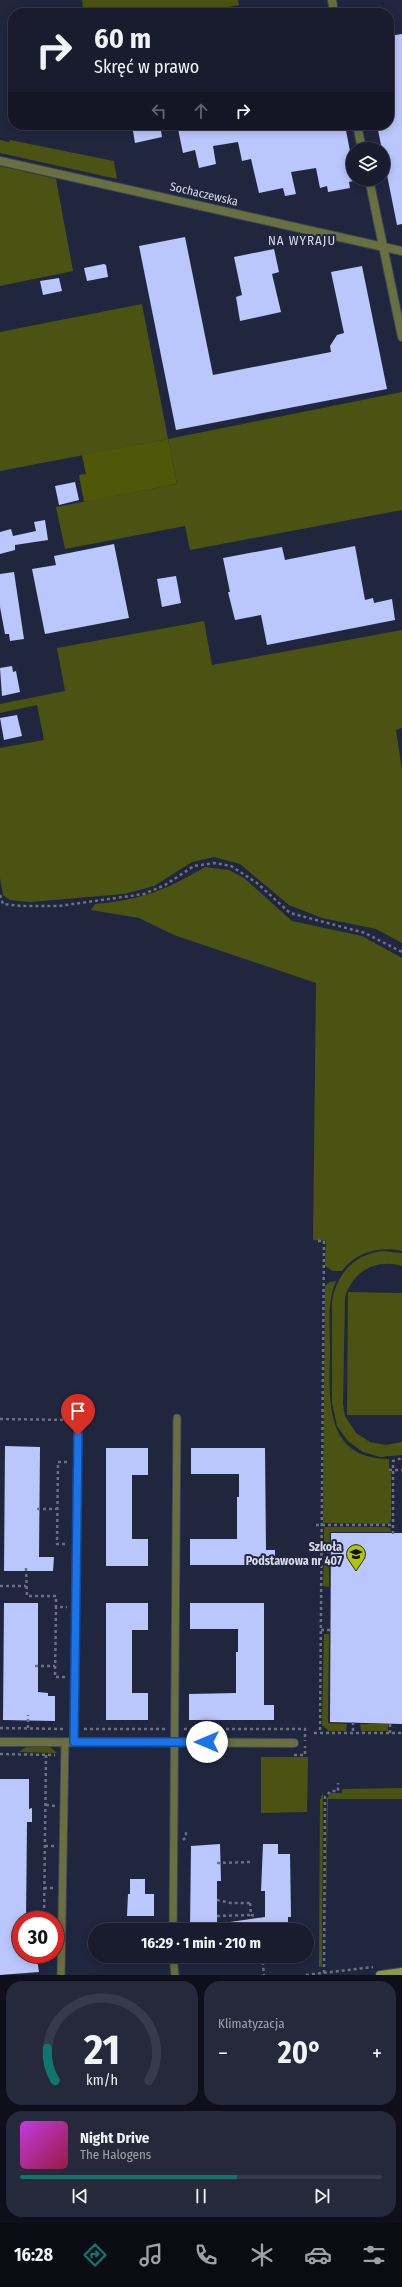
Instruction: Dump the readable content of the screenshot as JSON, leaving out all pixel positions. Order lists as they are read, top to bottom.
{
  "streets": {
    "street": ["Sochaczewska"]
  },
  "districts": ["NA WYRAJU"],
  "places": {
    "school or university": ["Szkoła Podstawowa nr 407"]
  },
  "page": {
    "turn": ["60 m", "Skręć w prawo"],
    "limit": "30",
    "trip": "16:29 · 1 min · 210 m",
    "tile": "Klimatyzacja",
    "heat": ["−", "20°", "+"],
    "song": ["Night Drive", "The Halogens"],
    "tabs": "16:28",
    "gauge": ["21", "km/h"]
  }
}
